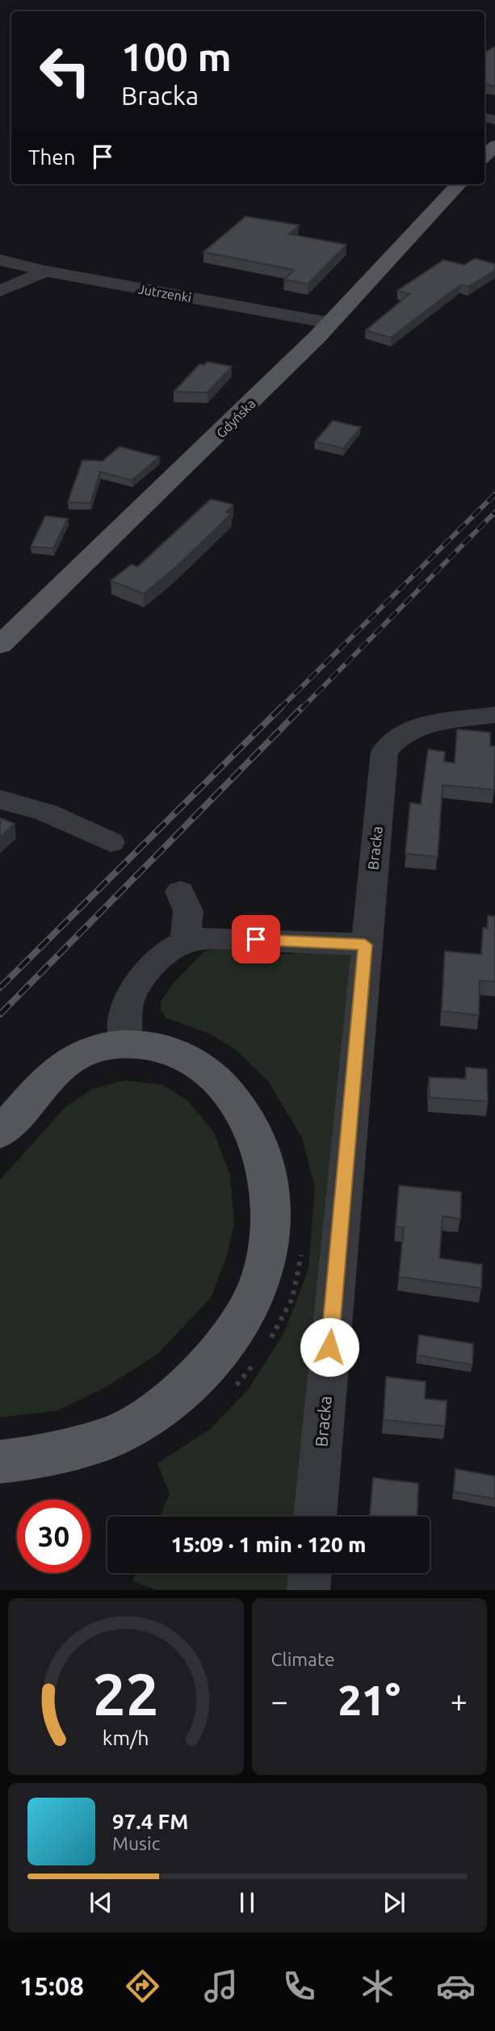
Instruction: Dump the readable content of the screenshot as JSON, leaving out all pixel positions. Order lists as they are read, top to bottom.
{
  "streets": {
    "main road": ["Gdyńska"],
    "street": ["Jutrzenki", "Bracka"]
  },
  "crossings": [
    ["Jutrzenki", "Gdyńska"]
  ],
  "page": {
    "turn": ["100 m", "Bracka"],
    "then": "Then",
    "limit": "30",
    "trip": "15:09 · 1 min · 120 m",
    "tile": "Climate",
    "heat": ["−", "21°", "+"],
    "song": ["97.4 FM", "Music"],
    "tabs": "15:08",
    "gauge": ["22", "km/h"]
  }
}
